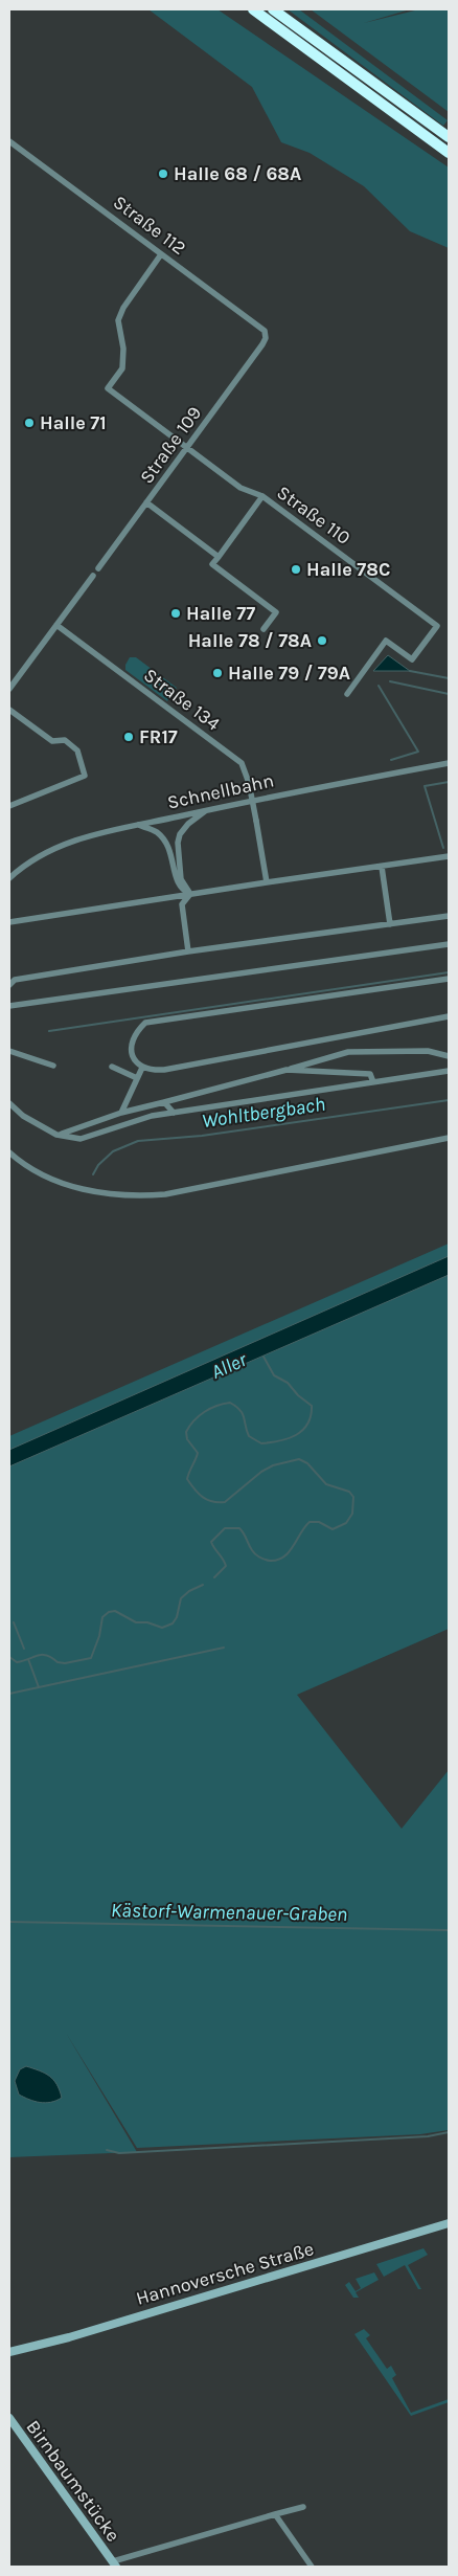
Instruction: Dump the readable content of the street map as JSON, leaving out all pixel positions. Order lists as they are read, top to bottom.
{
  "streets": {
    "street": [
      "Straße 112",
      "Straße 109",
      "Straße 110",
      "Straße 134",
      "Schnellbahn",
      "Hannoversche Straße",
      "Birnbaumstücke"
    ]
  },
  "crossings": [
    ["Straße 112", "Straße 109"],
    ["Straße 112", "Straße 110"],
    ["Straße 109", "Straße 110"]
  ],
  "water": ["Wohltbergbach", "Aller", "Kästorf-Warmenauer-Graben"],
  "places": [
    "Halle 68 / 68A",
    "Halle 71",
    "Halle 78C",
    "Halle 77",
    "Halle 78 / 78A",
    "Halle 79 / 79A",
    "FR17"
  ]
}
